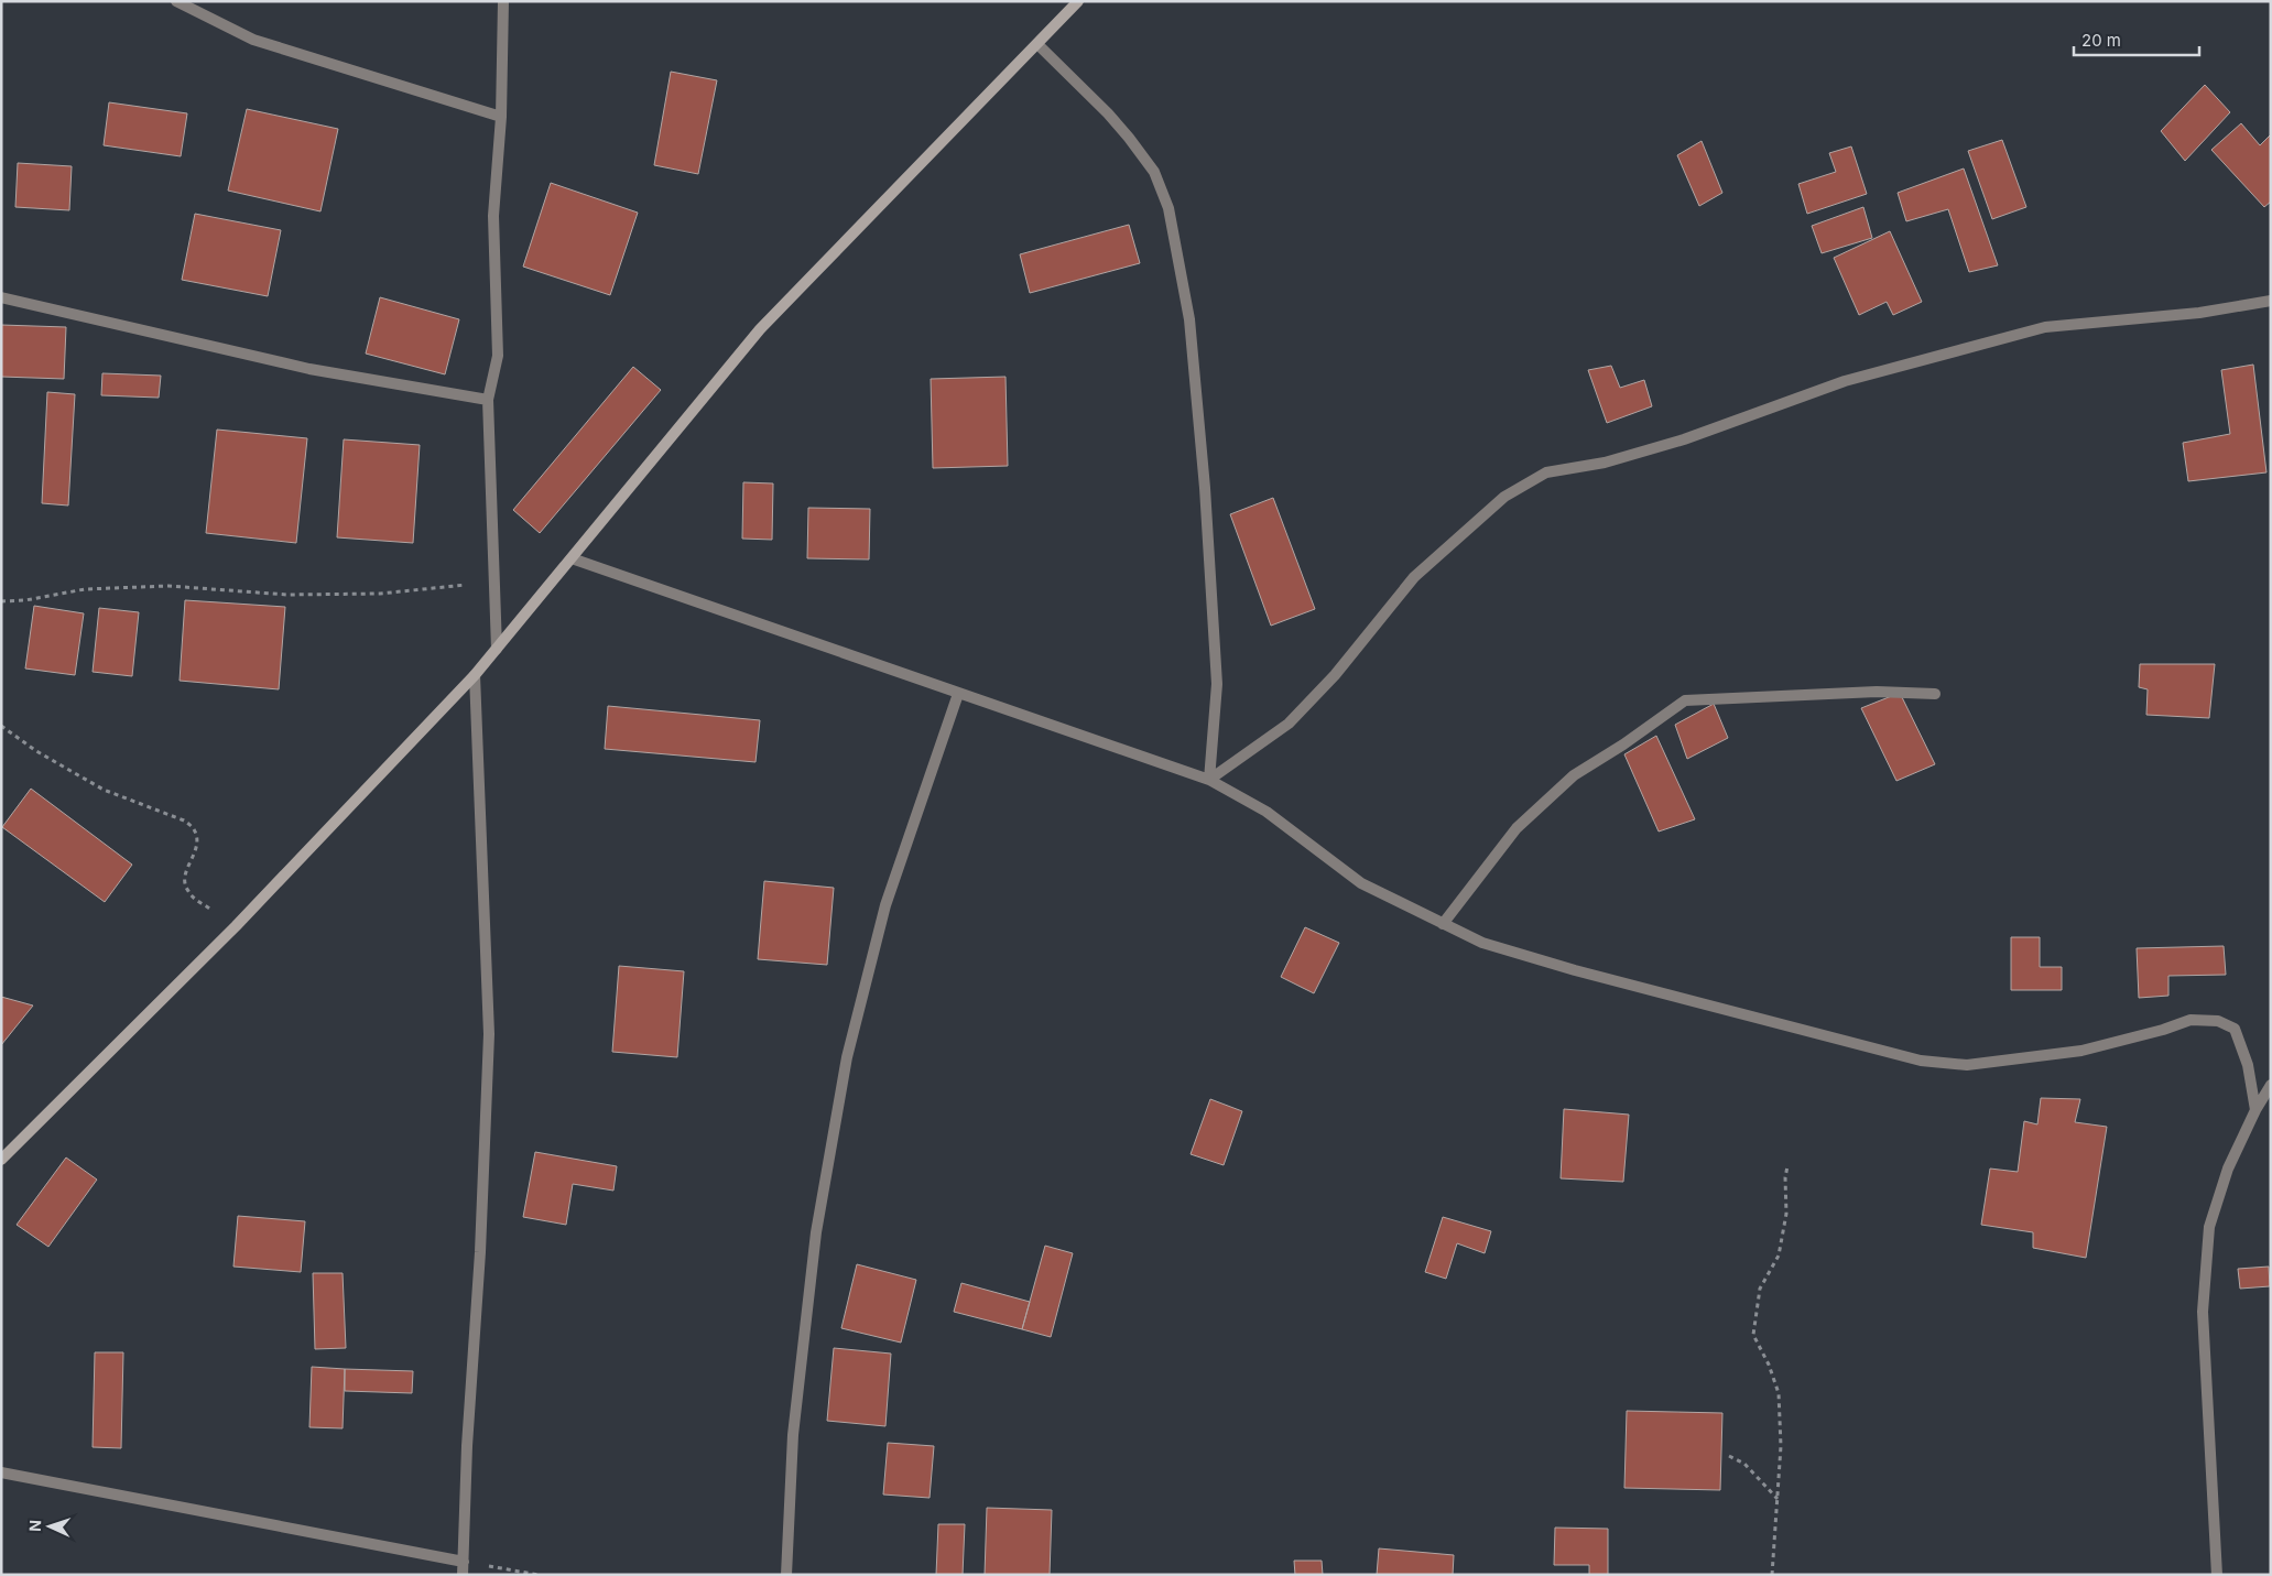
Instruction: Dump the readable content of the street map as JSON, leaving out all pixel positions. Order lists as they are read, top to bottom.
{
  "scale_bar": "20 m",
  "north": "left"
}
